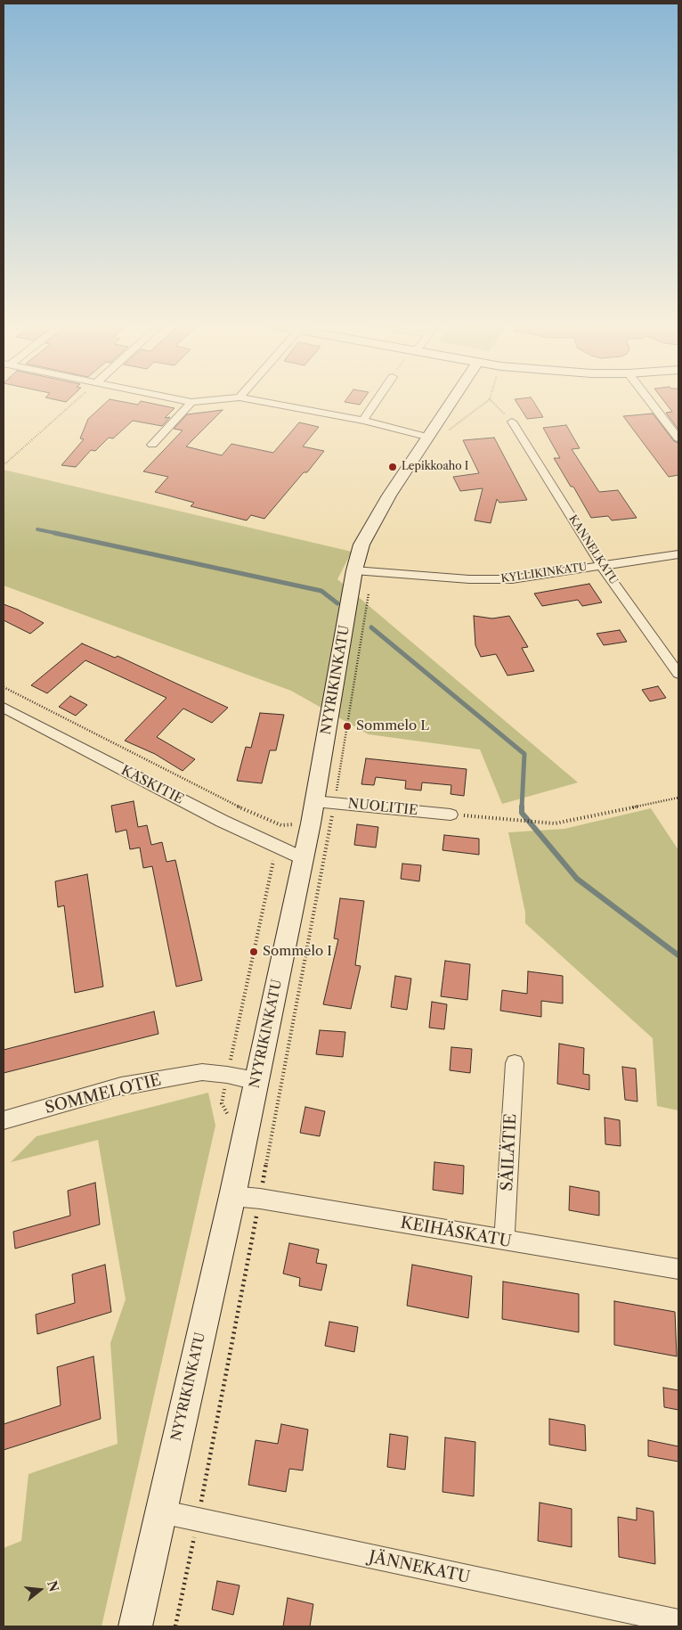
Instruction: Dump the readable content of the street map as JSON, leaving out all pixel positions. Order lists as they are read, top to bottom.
{
  "streets": {
    "street": [
      "KANNELKATU",
      "KYLLIKINKATU",
      "NYYRIKINKATU",
      "KASKITIE",
      "NUOLITIE",
      "SOMMELOTIE",
      "SÄILÄTIE",
      "KEIHÄSKATU",
      "JÄNNEKATU"
    ]
  },
  "crossings": [
    ["KANNELKATU", "KYLLIKINKATU"],
    ["KYLLIKINKATU", "NYYRIKINKATU"],
    ["NYYRIKINKATU", "KASKITIE"],
    ["NYYRIKINKATU", "NUOLITIE"],
    ["NYYRIKINKATU", "SOMMELOTIE"],
    ["NYYRIKINKATU", "KEIHÄSKATU"],
    ["NYYRIKINKATU", "JÄNNEKATU"],
    ["SÄILÄTIE", "KEIHÄSKATU"]
  ],
  "places": ["Lepikkoaho I", "Sommelo L", "Sommelo I"],
  "north": "right"
}
